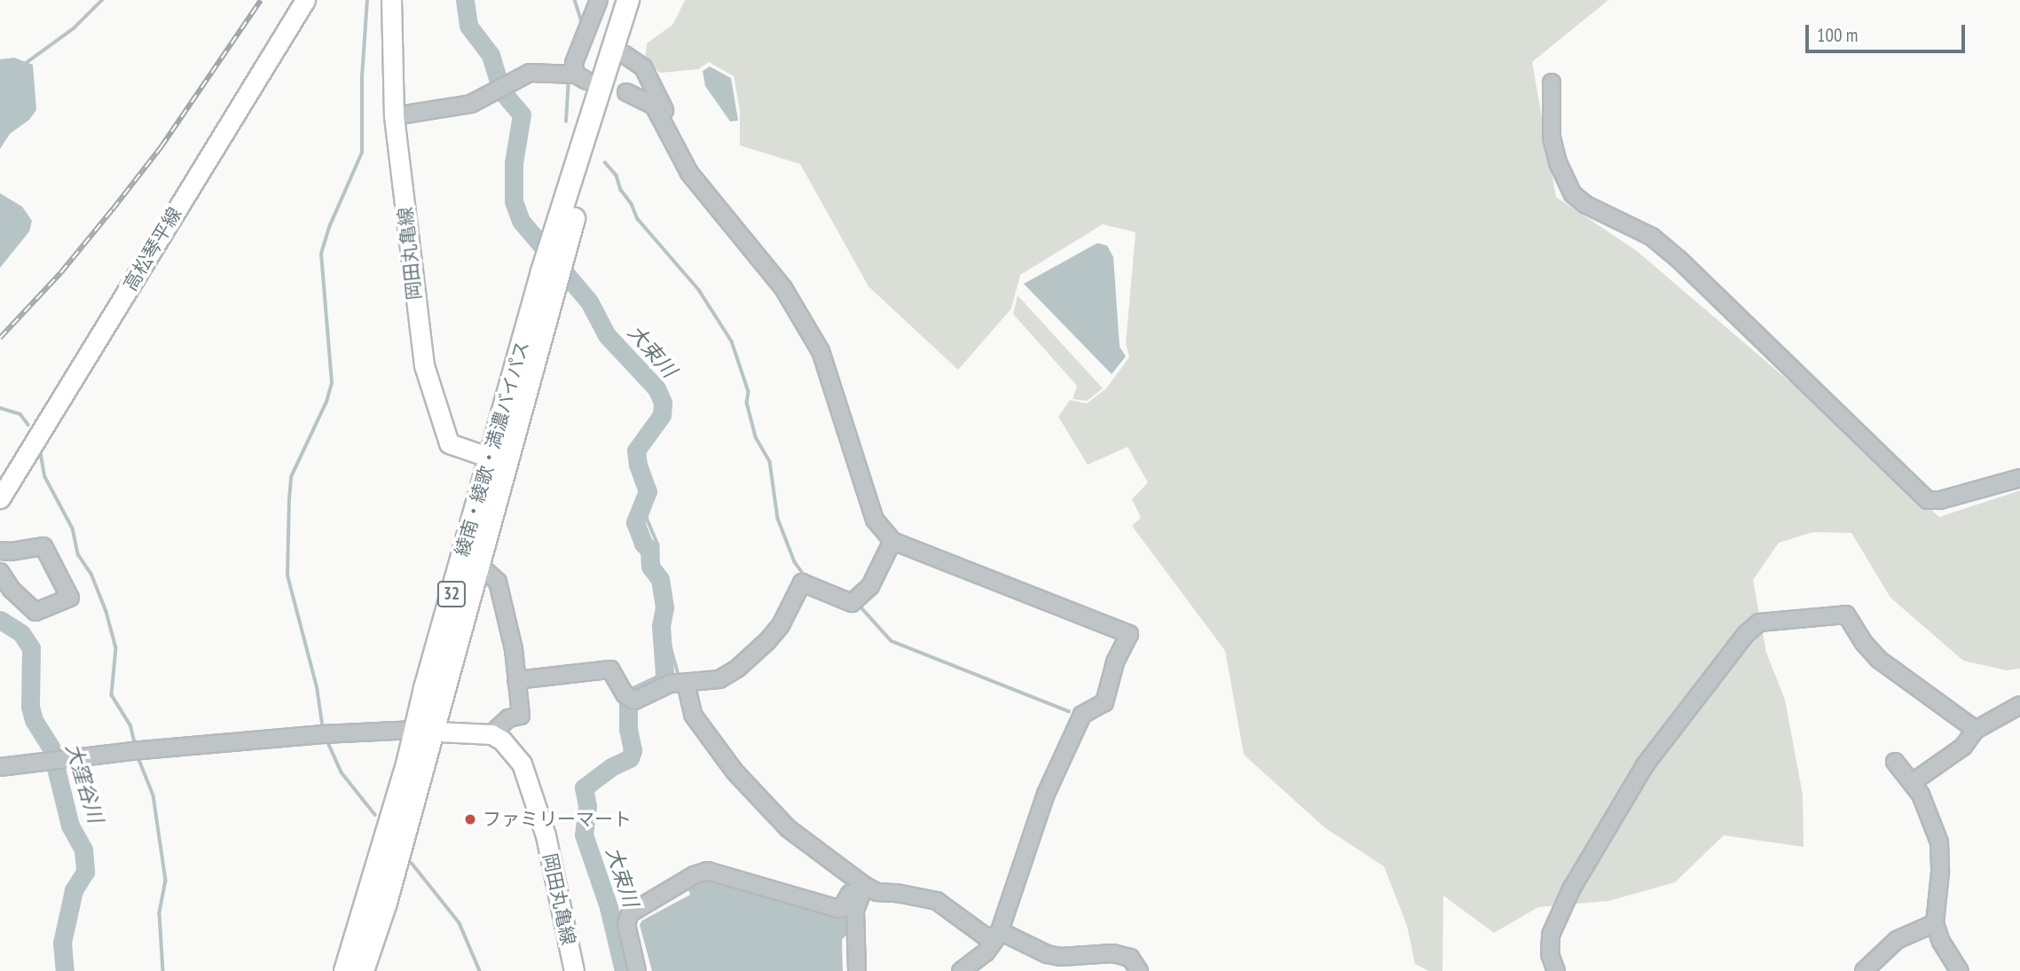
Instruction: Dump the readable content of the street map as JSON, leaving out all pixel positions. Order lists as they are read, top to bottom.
{
  "streets": {
    "highway": ["綾南・綾歌・満濃バイパス", "32"],
    "main road": ["高松琴平線", "岡田丸亀線"]
  },
  "crossings": [
    ["岡田丸亀線", "綾南・綾歌・満濃バイパス"]
  ],
  "water": ["大束川", "大窪谷川"],
  "places": ["ファミリーマート"],
  "scale_bar": "100 m"
}
